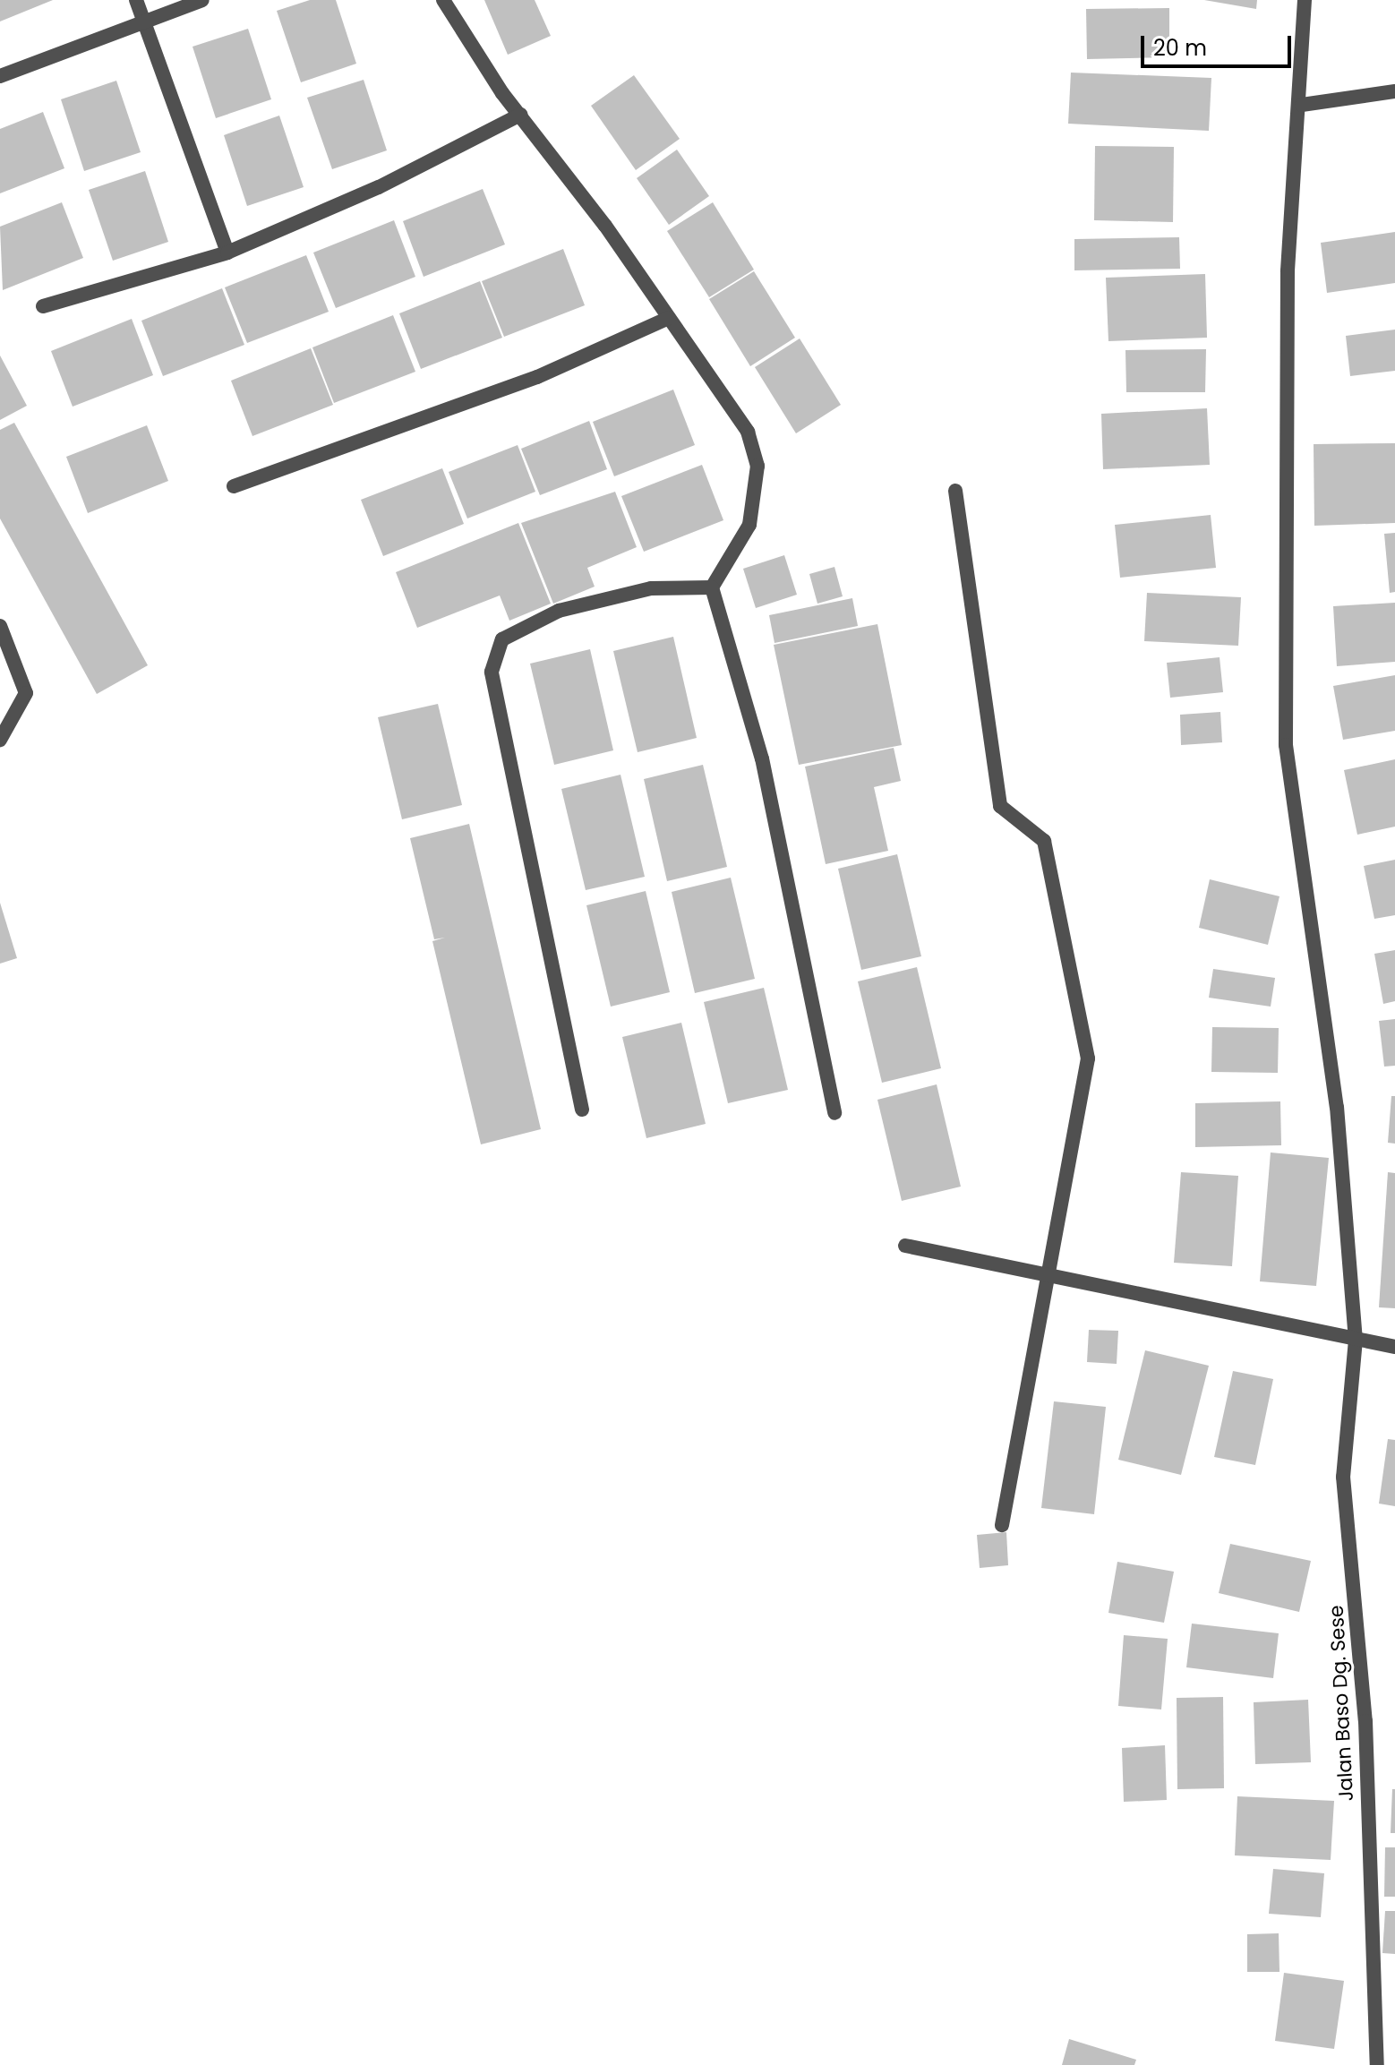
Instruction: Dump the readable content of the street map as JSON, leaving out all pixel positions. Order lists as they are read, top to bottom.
{
  "streets": {
    "street": ["Jalan Baso Dg. Sese"]
  },
  "scale_bar": "20 m"
}
